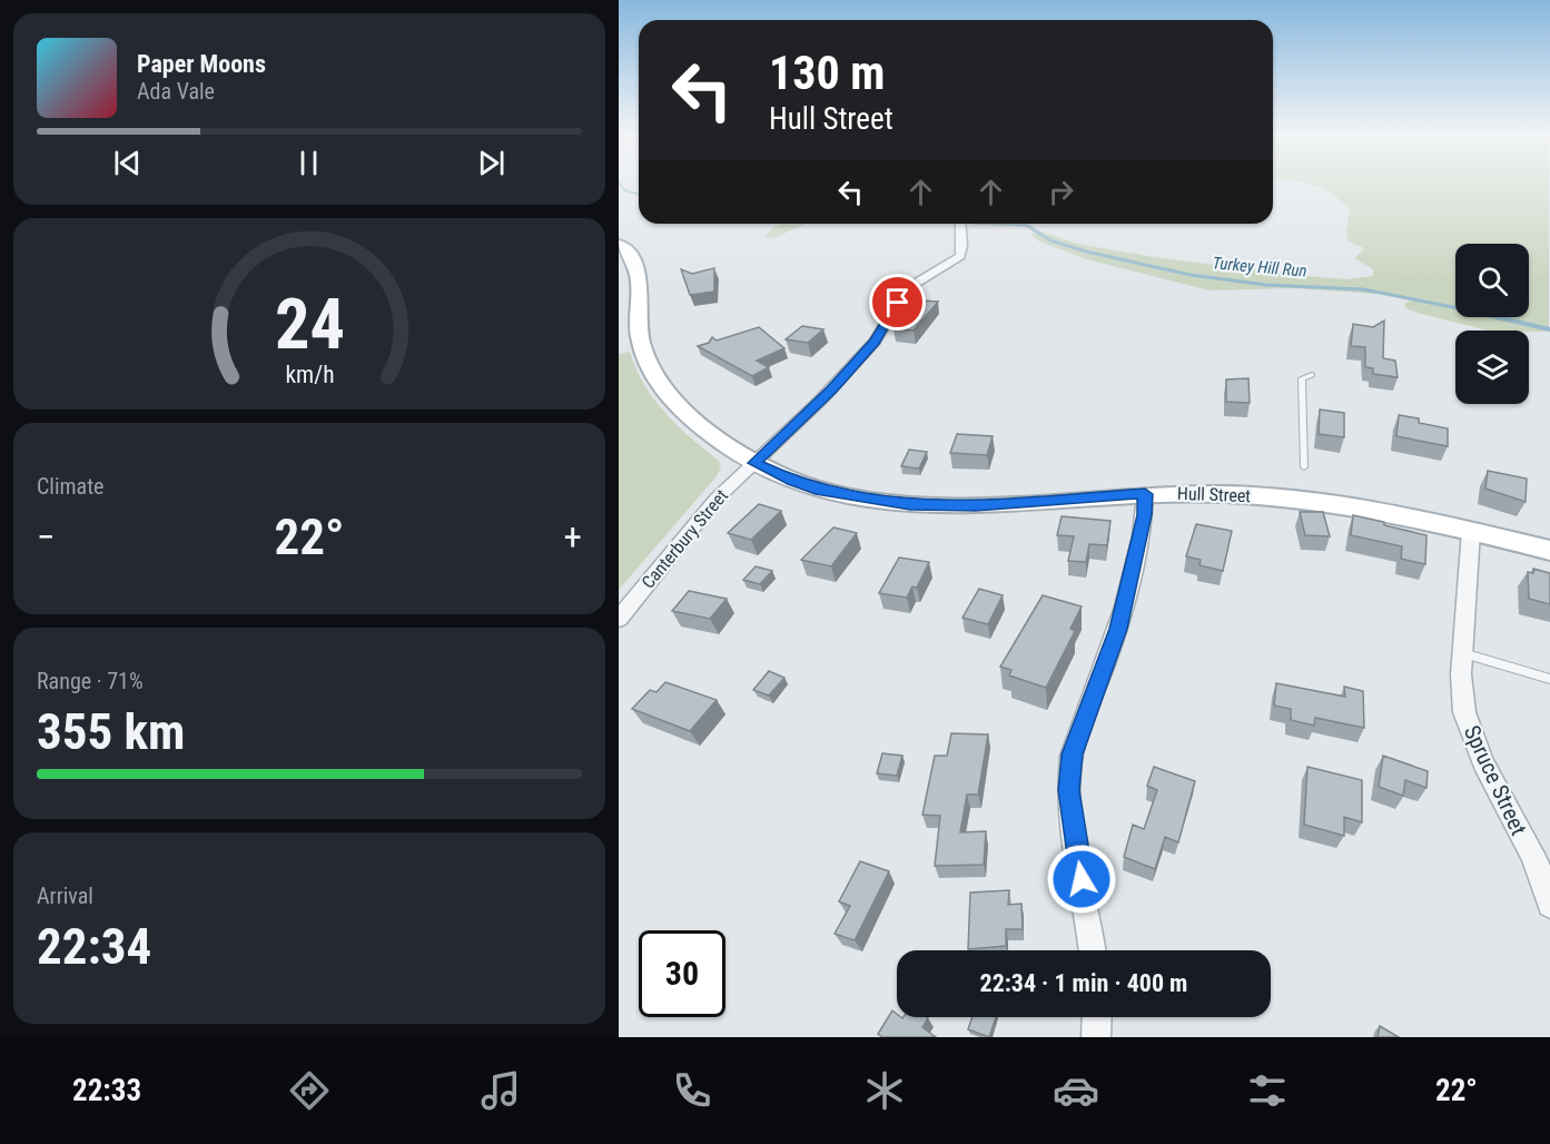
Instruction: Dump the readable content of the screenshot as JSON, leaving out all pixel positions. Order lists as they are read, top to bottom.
{
  "streets": {
    "main road": ["Hull Street"],
    "street": ["Canterbury Street", "Spruce Street"]
  },
  "crossings": [
    ["Hull Street", "Canterbury Street"],
    ["Hull Street", "Spruce Street"]
  ],
  "water": ["Turkey Hill Run"],
  "page": {
    "turn": ["130 m", "Hull Street"],
    "song": ["Paper Moons", "Ada Vale"],
    "tile": [
      "Climate",
      ["Range · 71%", "355 km"],
      ["Arrival", "22:34"]
    ],
    "heat": ["−", "22°", "+"],
    "limit": "30",
    "trip": "22:34 · 1 min · 400 m",
    "tabs": ["22:33", "22°"],
    "gauge": ["24", "km/h"]
  }
}
